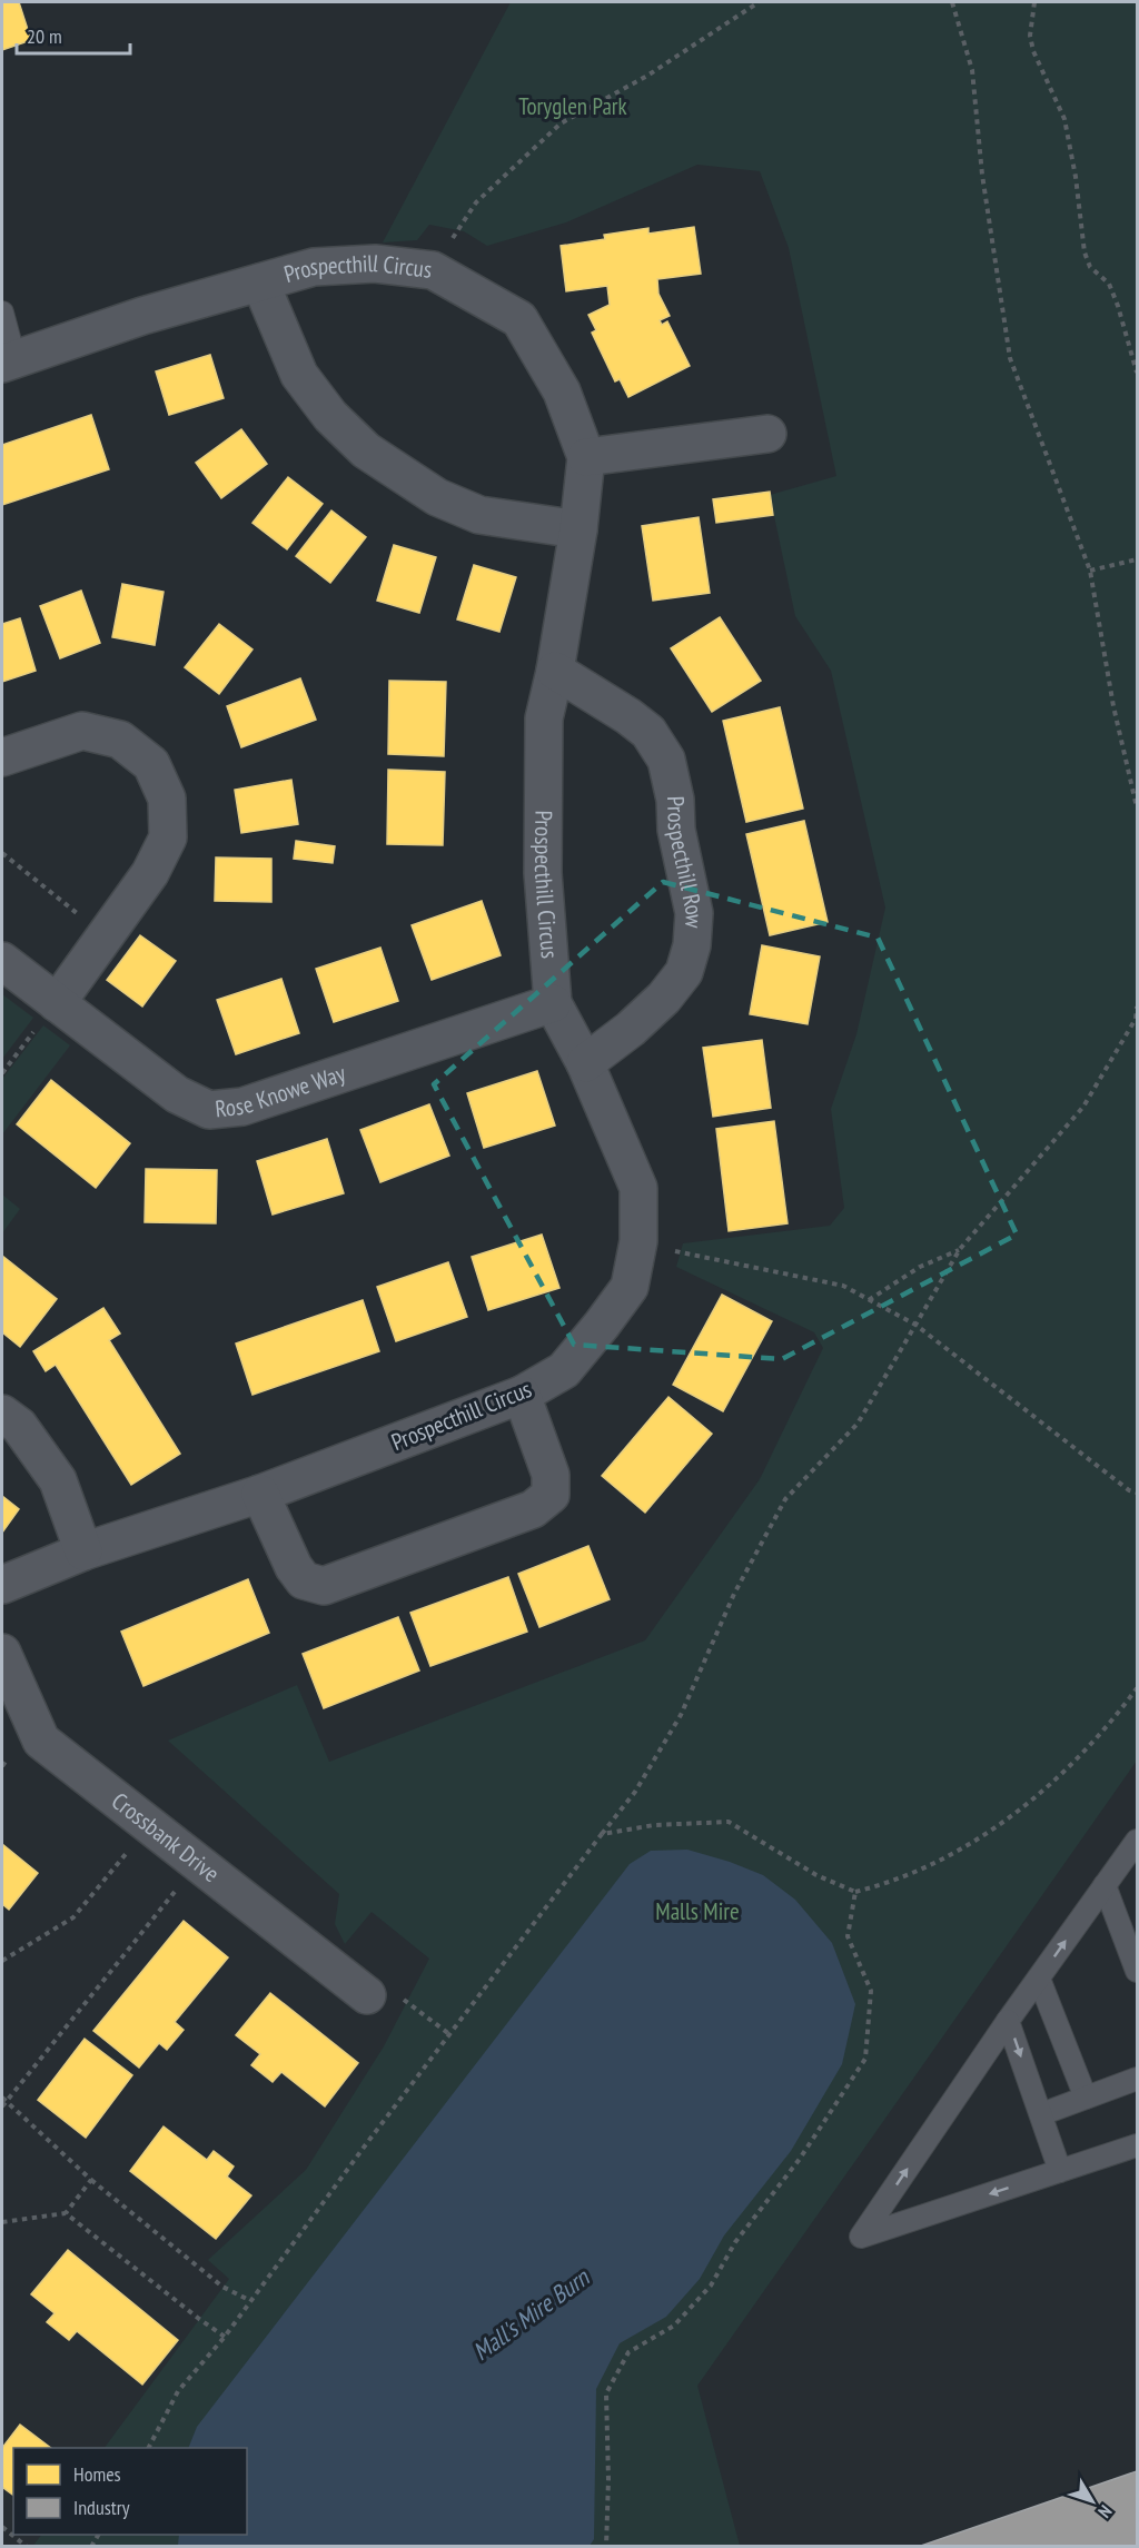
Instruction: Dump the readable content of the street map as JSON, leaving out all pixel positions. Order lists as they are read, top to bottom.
{
  "streets": {
    "street": [
      "Prospecthill Circus",
      "Prospecthill Row",
      "Rose Knowe Way",
      "Crossbank Drive"
    ]
  },
  "crossings": [
    ["Prospecthill Circus", "Prospecthill Row"],
    ["Prospecthill Circus", "Rose Knowe Way"]
  ],
  "water": ["Mall's Mire Burn"],
  "parks": ["Toryglen Park", "Malls Mire"],
  "legend": ["Homes", "Industry"],
  "scale_bar": "20 m",
  "north": "bottom right"
}
